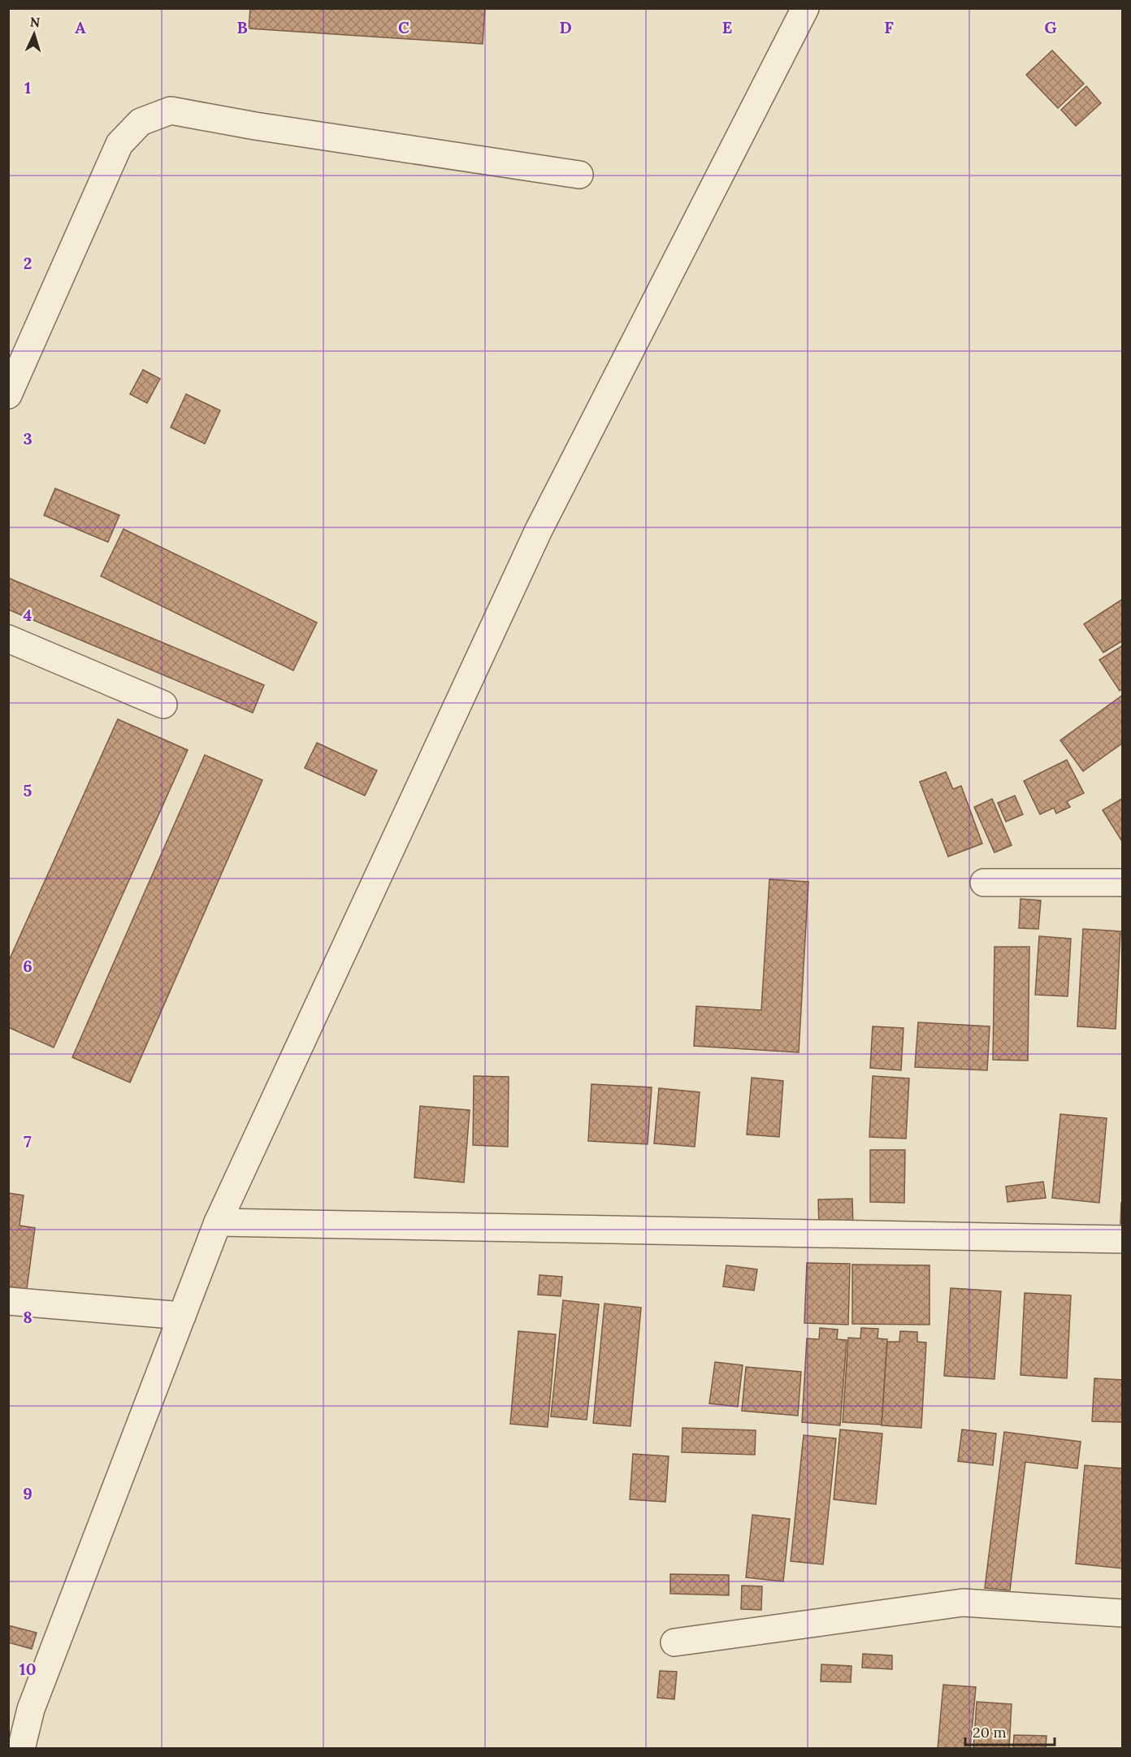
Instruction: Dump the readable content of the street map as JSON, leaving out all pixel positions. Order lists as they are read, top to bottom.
{
  "scale_bar": "20 m",
  "north": "top",
  "grid": {
    "columns": [
      "A",
      "B",
      "C",
      "D",
      "E",
      "F",
      "G"
    ],
    "rows": [
      "1",
      "2",
      "3",
      "4",
      "5",
      "6",
      "7",
      "8",
      "9",
      "10"
    ]
  }
}
